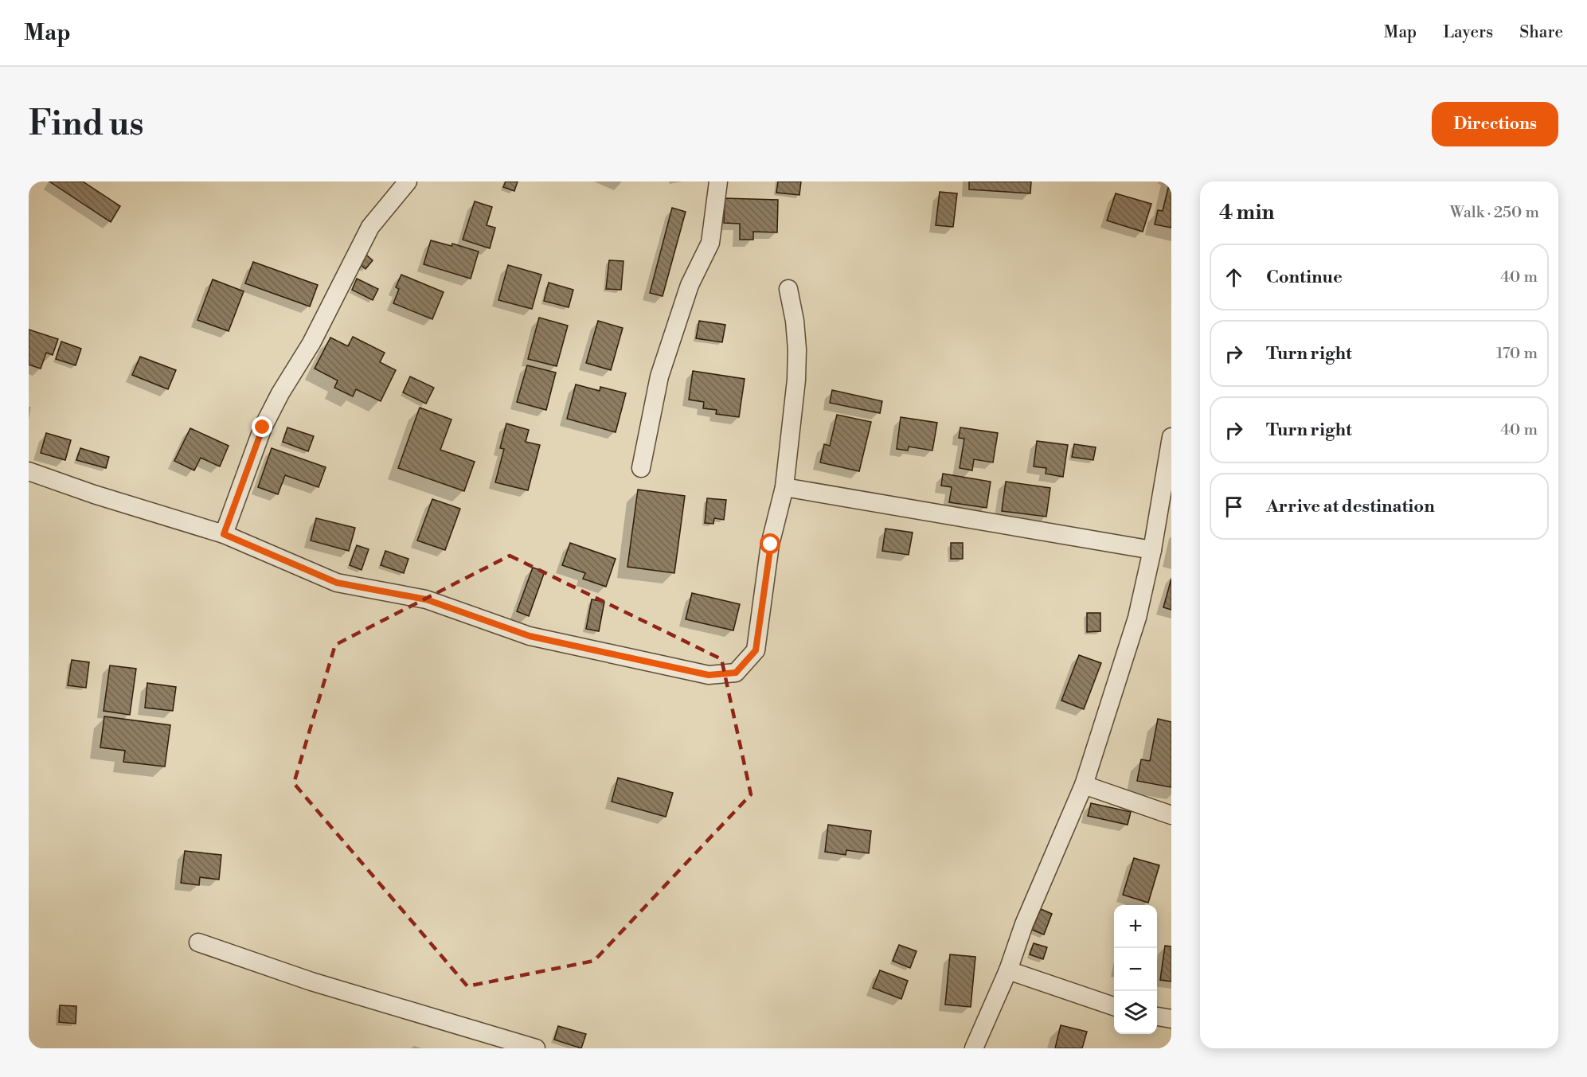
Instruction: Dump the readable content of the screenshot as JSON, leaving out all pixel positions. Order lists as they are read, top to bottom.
{
  "page": {
    "header": "Map",
    "nav": ["Map", "Layers", "Share"],
    "buttons": "Directions",
    "title": "Find us",
    "heading": ["4 min", "Walk · 250 m"],
    "list": [
      ["Continue", "40 m"],
      ["Turn right", "170 m"],
      ["Turn right", "40 m"],
      "Arrive at destination"
    ],
    "map_buttons": ["+", "−"]
  }
}
